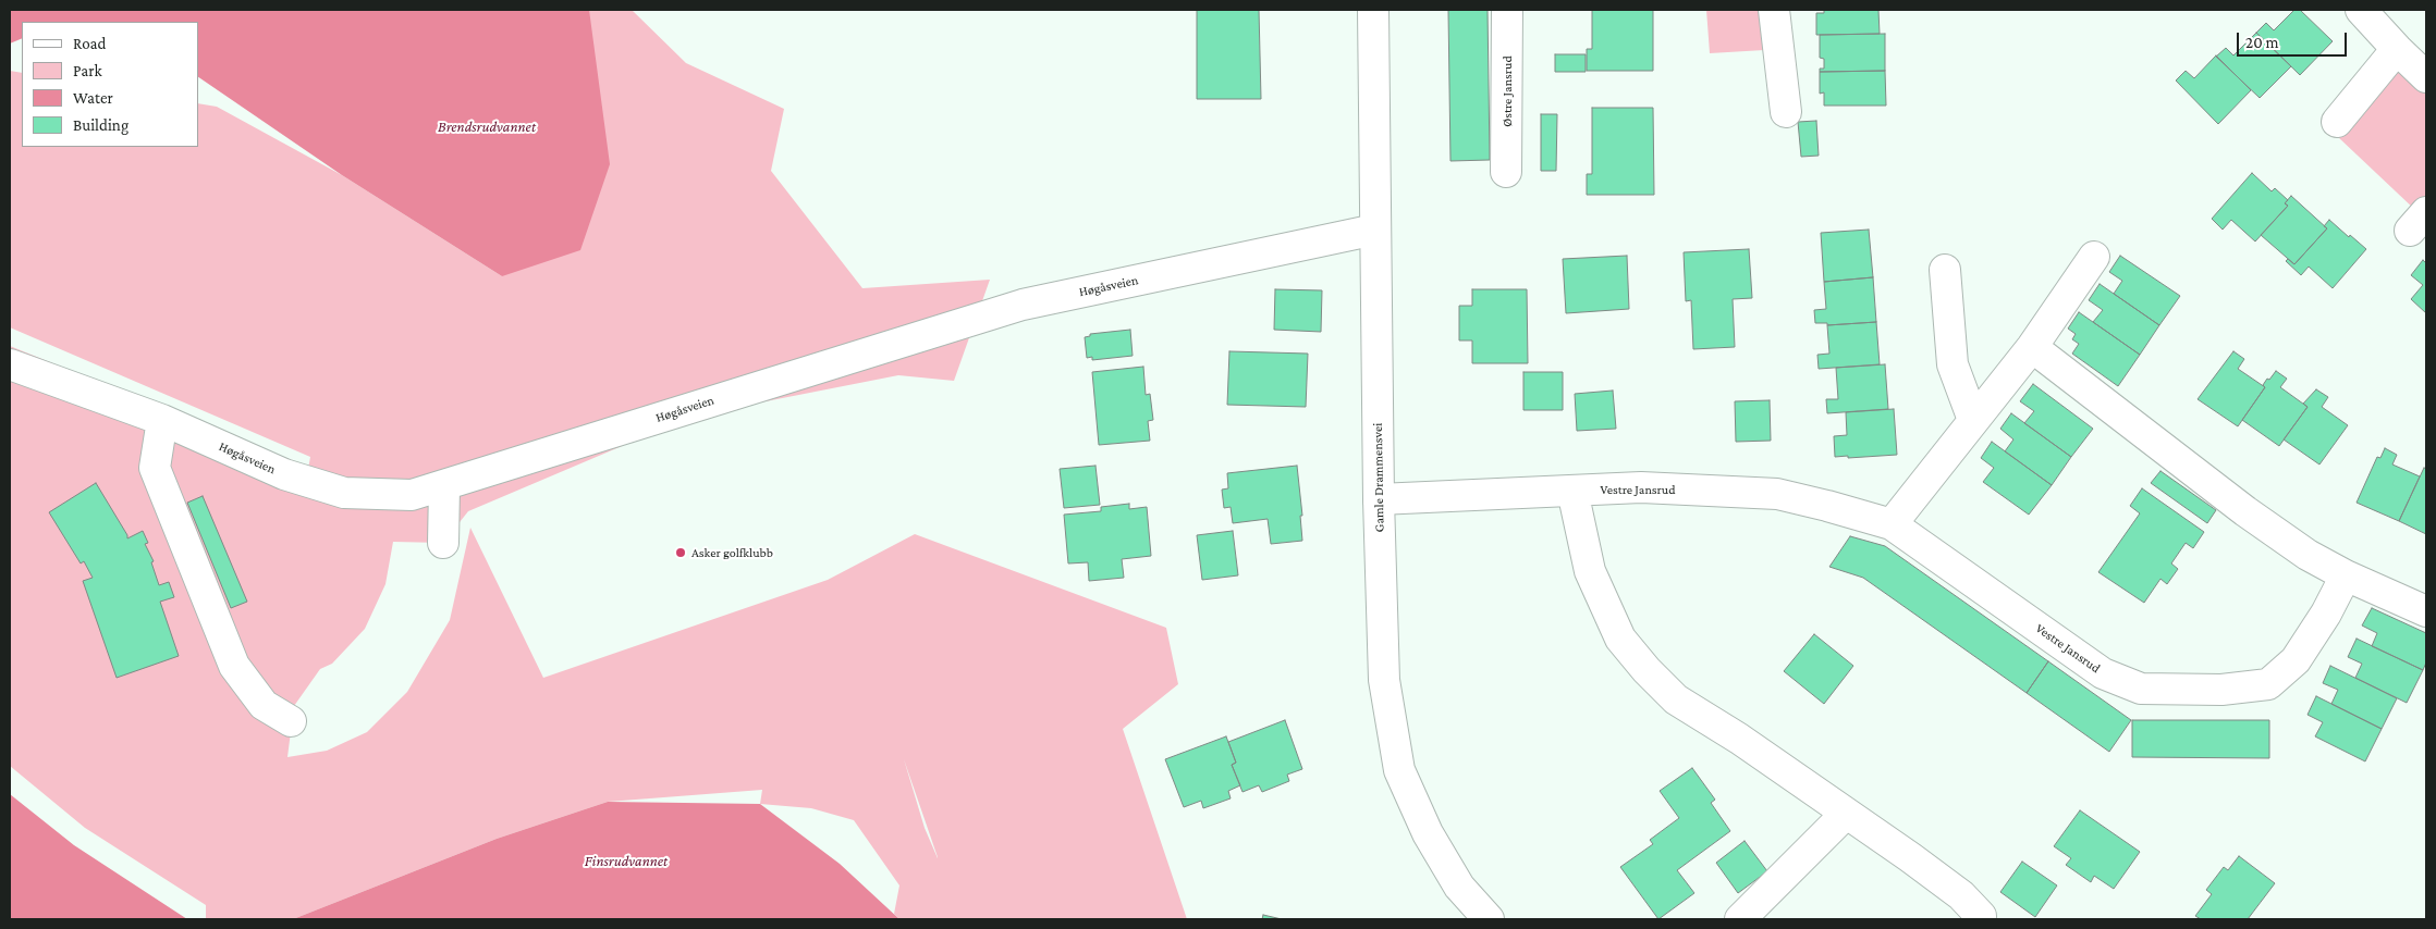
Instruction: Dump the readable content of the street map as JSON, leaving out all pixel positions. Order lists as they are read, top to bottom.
{
  "streets": {
    "street": [
      "Østre Jansrud",
      "Høgåsveien",
      "Gamle Drammensvei",
      "Vestre Jansrud"
    ]
  },
  "crossings": [
    ["Høgåsveien", "Gamle Drammensvei"],
    ["Gamle Drammensvei", "Vestre Jansrud"]
  ],
  "water": ["Brendsrudvannet", "Finsrudvannet"],
  "places": ["Asker golfklubb"],
  "legend": [
    "Road",
    "Park",
    "Water",
    "Building"
  ],
  "scale_bar": "20 m"
}
